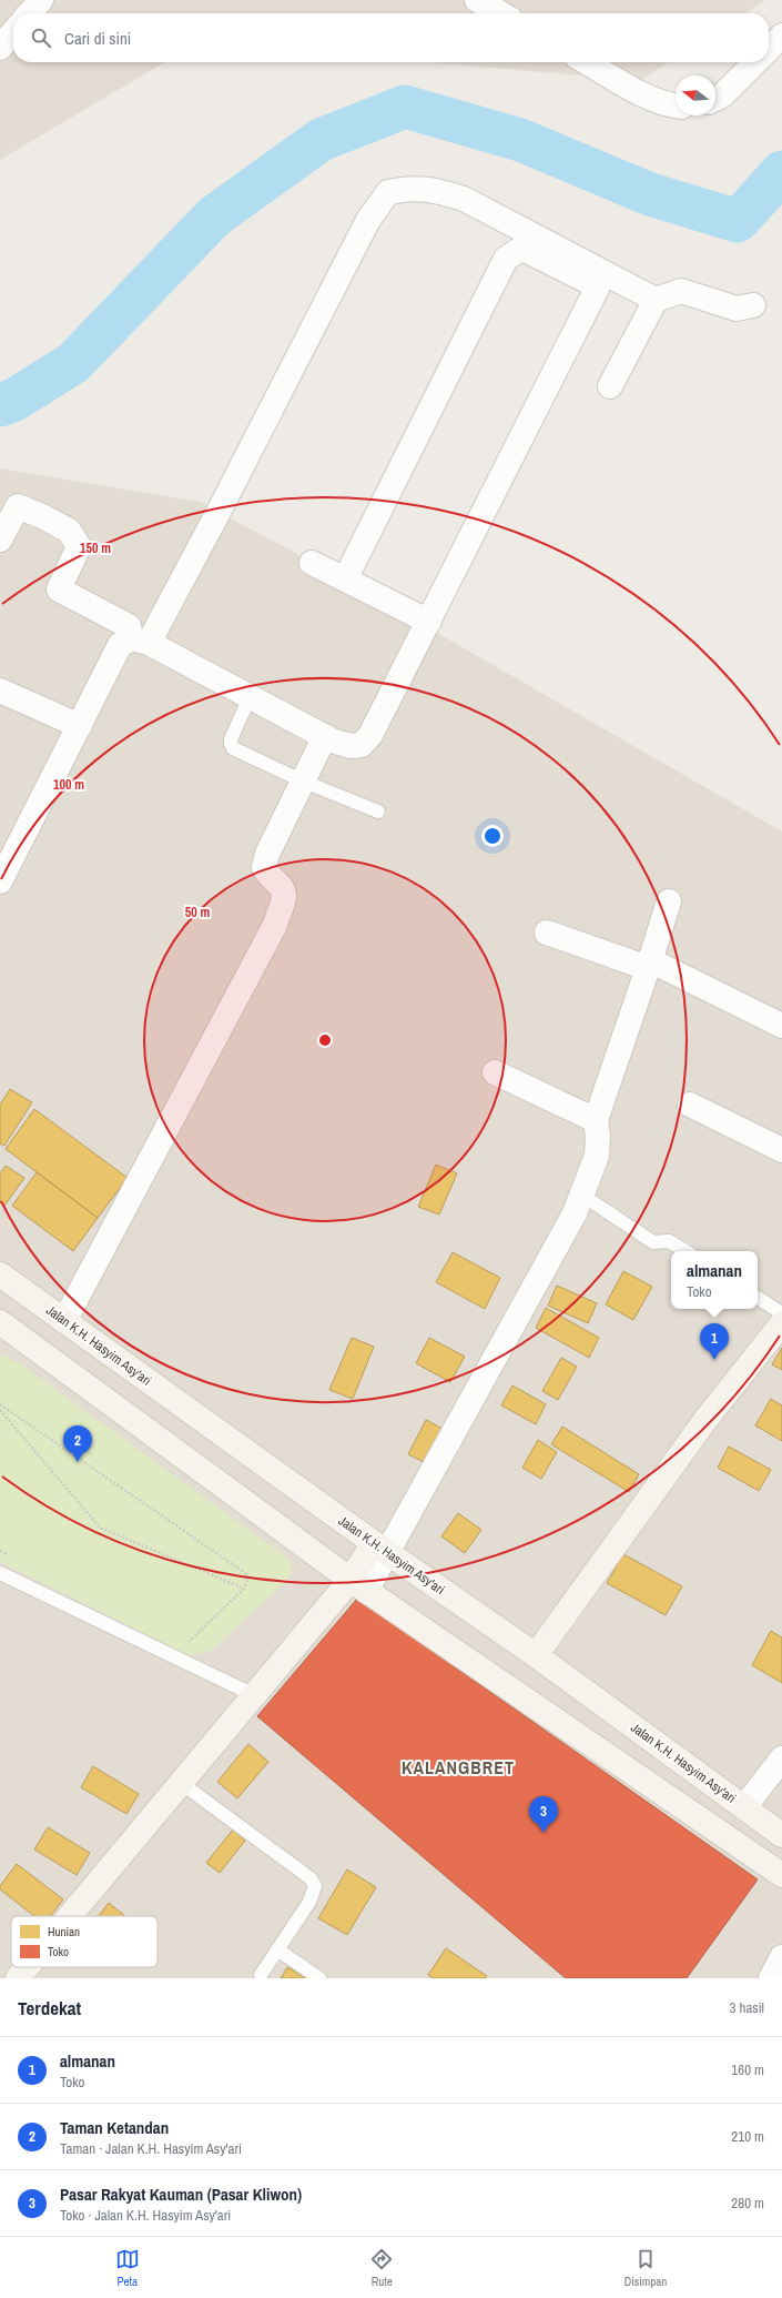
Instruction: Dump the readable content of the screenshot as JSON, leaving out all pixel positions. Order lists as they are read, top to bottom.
{
  "streets": {
    "main road": ["Jalan K.H. Hasyim Asy'ari"]
  },
  "districts": ["KALANGBRET"],
  "legend": ["Hunian", "Toko"],
  "north": "left",
  "page": {
    "search": "Cari di sini",
    "popup": ["almanan", "Toko"],
    "pins": ["1", "2", "3"],
    "heading": ["Terdekat", "3 hasil"],
    "list": [
      {
        "mark": "1",
        "name": "almanan",
        "note": "Toko",
        "value": "160 m"
      },
      {
        "mark": "2",
        "name": "Taman Ketandan",
        "note": "Taman · Jalan K.H. Hasyim Asy'ari",
        "value": "210 m"
      },
      {
        "mark": "3",
        "name": "Pasar Rakyat Kauman (Pasar Kliwon)",
        "note": "Toko · Jalan K.H. Hasyim Asy'ari",
        "value": "280 m"
      }
    ],
    "nav": ["Peta", "Rute", "Disimpan"]
  },
  "rings": ["150 m", "100 m", "50 m"]
}
